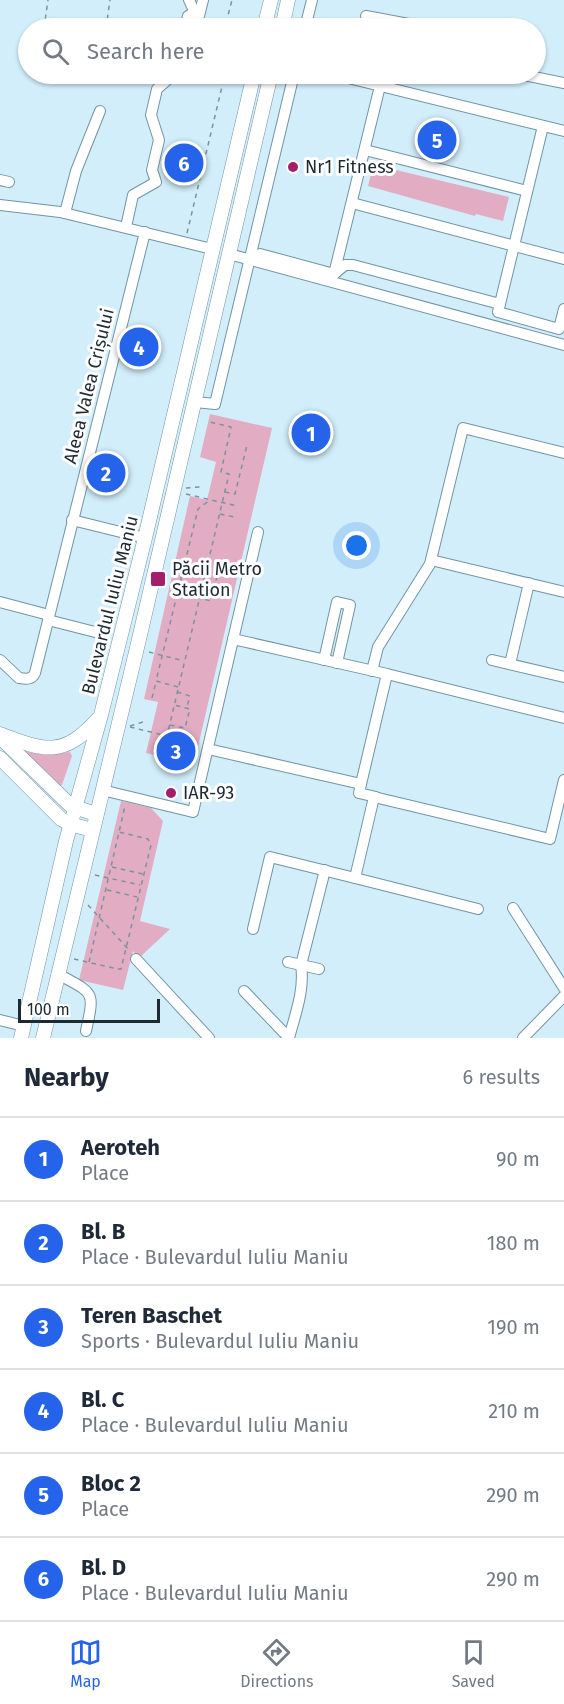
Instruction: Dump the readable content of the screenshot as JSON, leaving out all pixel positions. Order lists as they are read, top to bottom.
{
  "streets": {
    "main road": ["Bulevardul Iuliu Maniu"],
    "street": ["Aleea Valea Crișului"]
  },
  "places": {
    "other": ["Nr1 Fitness", "IAR-93"],
    "transit": ["Păcii Metro Station"]
  },
  "scale_bar": "100 m",
  "page": {
    "search": "Search here",
    "pins": [
      "5",
      "6",
      "4",
      "1",
      "2",
      "3"
    ],
    "scale": "100 m",
    "heading": ["Nearby", "6 results"],
    "list": [
      {
        "mark": "1",
        "name": "Aeroteh",
        "note": "Place",
        "value": "90 m"
      },
      {
        "mark": "2",
        "name": "Bl. B",
        "note": "Place · Bulevardul Iuliu Maniu",
        "value": "180 m"
      },
      {
        "mark": "3",
        "name": "Teren Baschet",
        "note": "Sports · Bulevardul Iuliu Maniu",
        "value": "190 m"
      },
      {
        "mark": "4",
        "name": "Bl. C",
        "note": "Place · Bulevardul Iuliu Maniu",
        "value": "210 m"
      },
      {
        "mark": "5",
        "name": "Bloc 2",
        "note": "Place",
        "value": "290 m"
      },
      {
        "mark": "6",
        "name": "Bl. D",
        "note": "Place · Bulevardul Iuliu Maniu",
        "value": "290 m"
      }
    ],
    "nav": ["Map", "Directions", "Saved"]
  }
}
